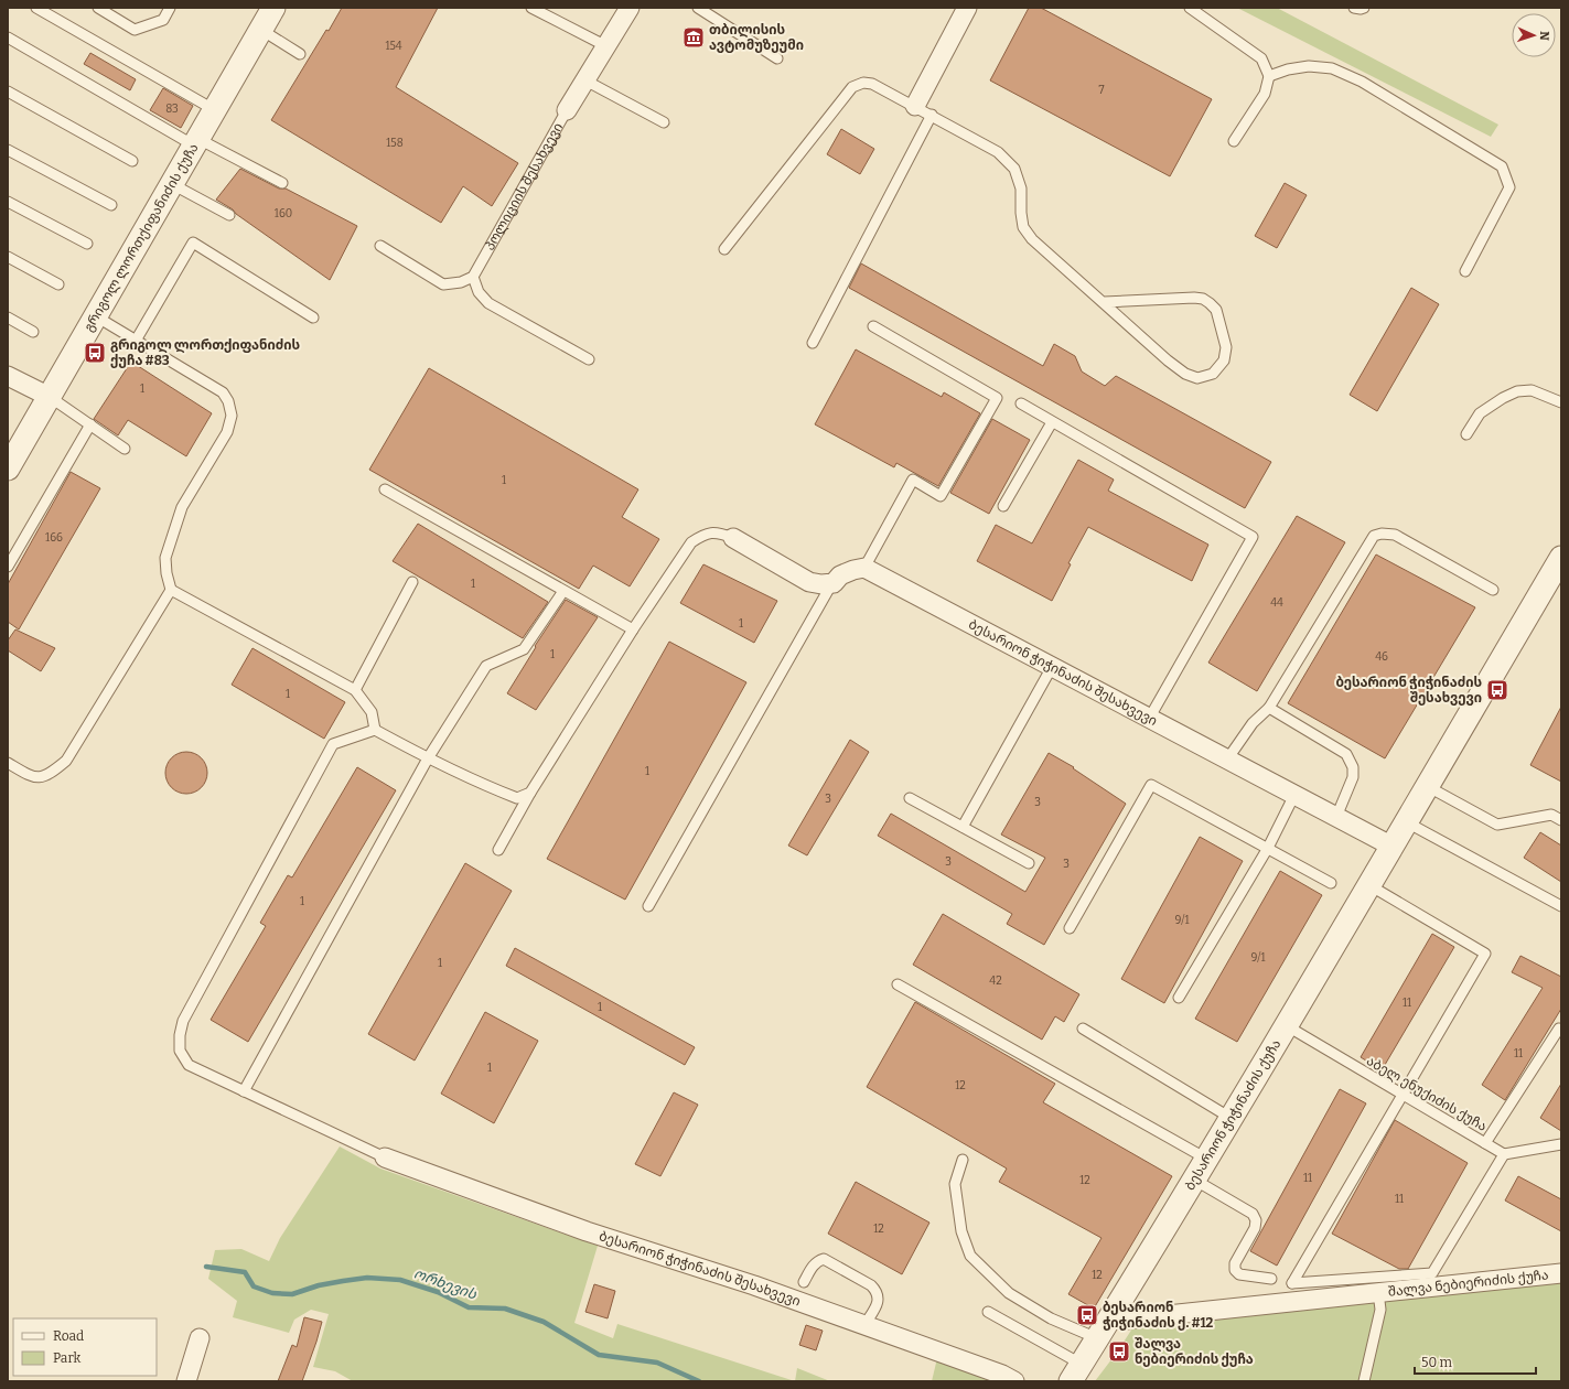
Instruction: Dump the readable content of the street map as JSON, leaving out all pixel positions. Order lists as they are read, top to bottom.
{
  "streets": {
    "street": [
      "პოლიციის შესახვევი",
      "გრიგოლ ლორთქიფანიძის ქუჩა",
      "ბესარიონ ჭიჭინაძის შესახვევი",
      "ბესარიონ ჭიჭინაძის ქუჩა",
      "შალვა ნებიერიძის ქუჩა"
    ],
    "lane": ["აბელ ენუქიძის ქუჩა"]
  },
  "crossings": [
    ["ბესარიონ ჭიჭინაძის შესახვევი", "ბესარიონ ჭიჭინაძის ქუჩა"],
    ["აბელ ენუქიძის ქუჩა", "ბესარიონ ჭიჭინაძის ქუჩა"],
    ["ბესარიონ ჭიჭინაძის ქუჩა", "შალვა ნებიერიძის ქუჩა"]
  ],
  "water": ["ორხევის"],
  "places": {
    "museum": ["თბილისის ავტომუზეუმი"],
    "bus stop": [
      "გრიგოლ ლორთქიფანიძის ქუჩა #83",
      "ბესარიონ ჭიჭინაძის შესახვევი",
      "ბესარიონ ჭიჭინაძის ქ. #12",
      "შალვა ნებიერიძის ქუჩა"
    ]
  },
  "house_numbers": [
    "154",
    "7",
    "83",
    "158",
    "160",
    "1",
    "1",
    "166",
    "1",
    "44",
    "1",
    "1",
    "46",
    "1",
    "1",
    "3",
    "3",
    "3",
    "3",
    "1",
    "9/1",
    "9/1",
    "1",
    "42",
    "11",
    "1",
    "11",
    "1",
    "12",
    "11",
    "12",
    "11",
    "12",
    "12"
  ],
  "legend": ["Road", "Park"],
  "scale_bar": "50 m",
  "north": "right"
}
